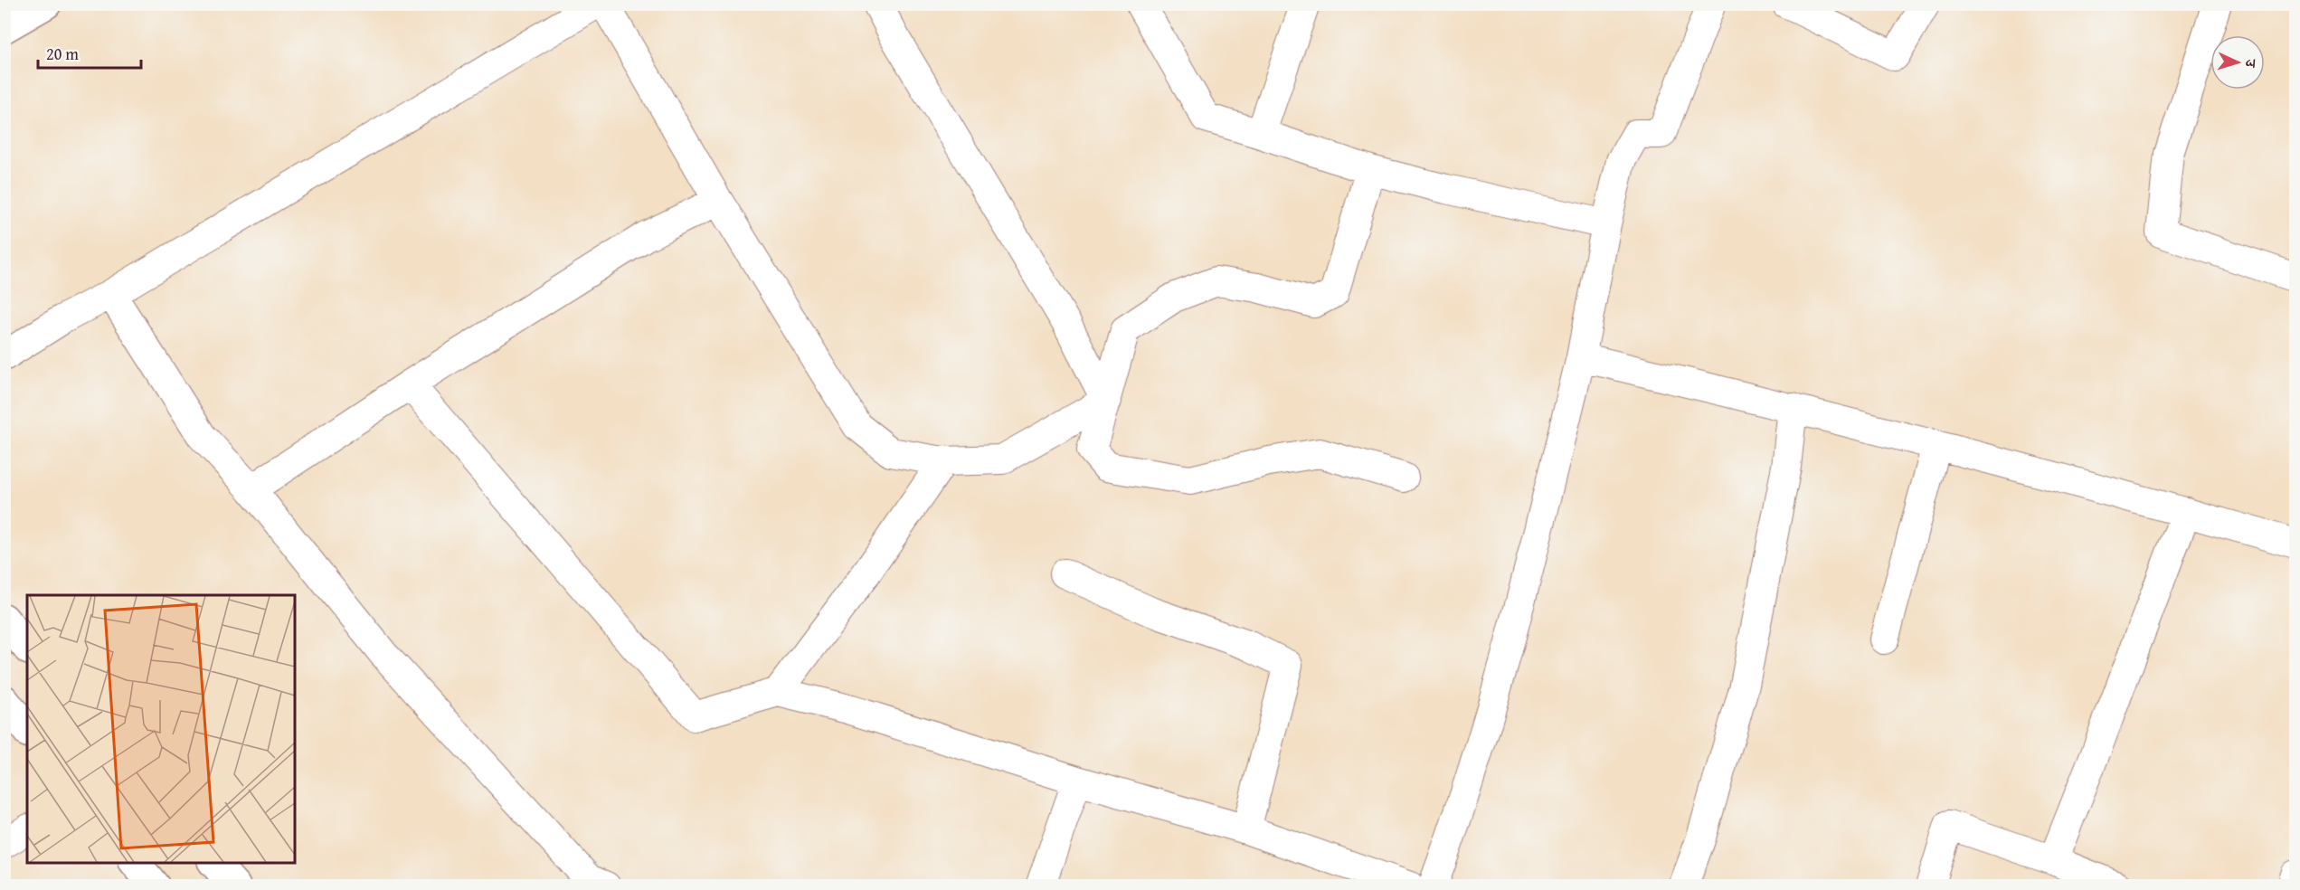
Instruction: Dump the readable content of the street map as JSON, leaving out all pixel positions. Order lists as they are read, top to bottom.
{
  "scale_bar": "20 m",
  "north": "right"
}
